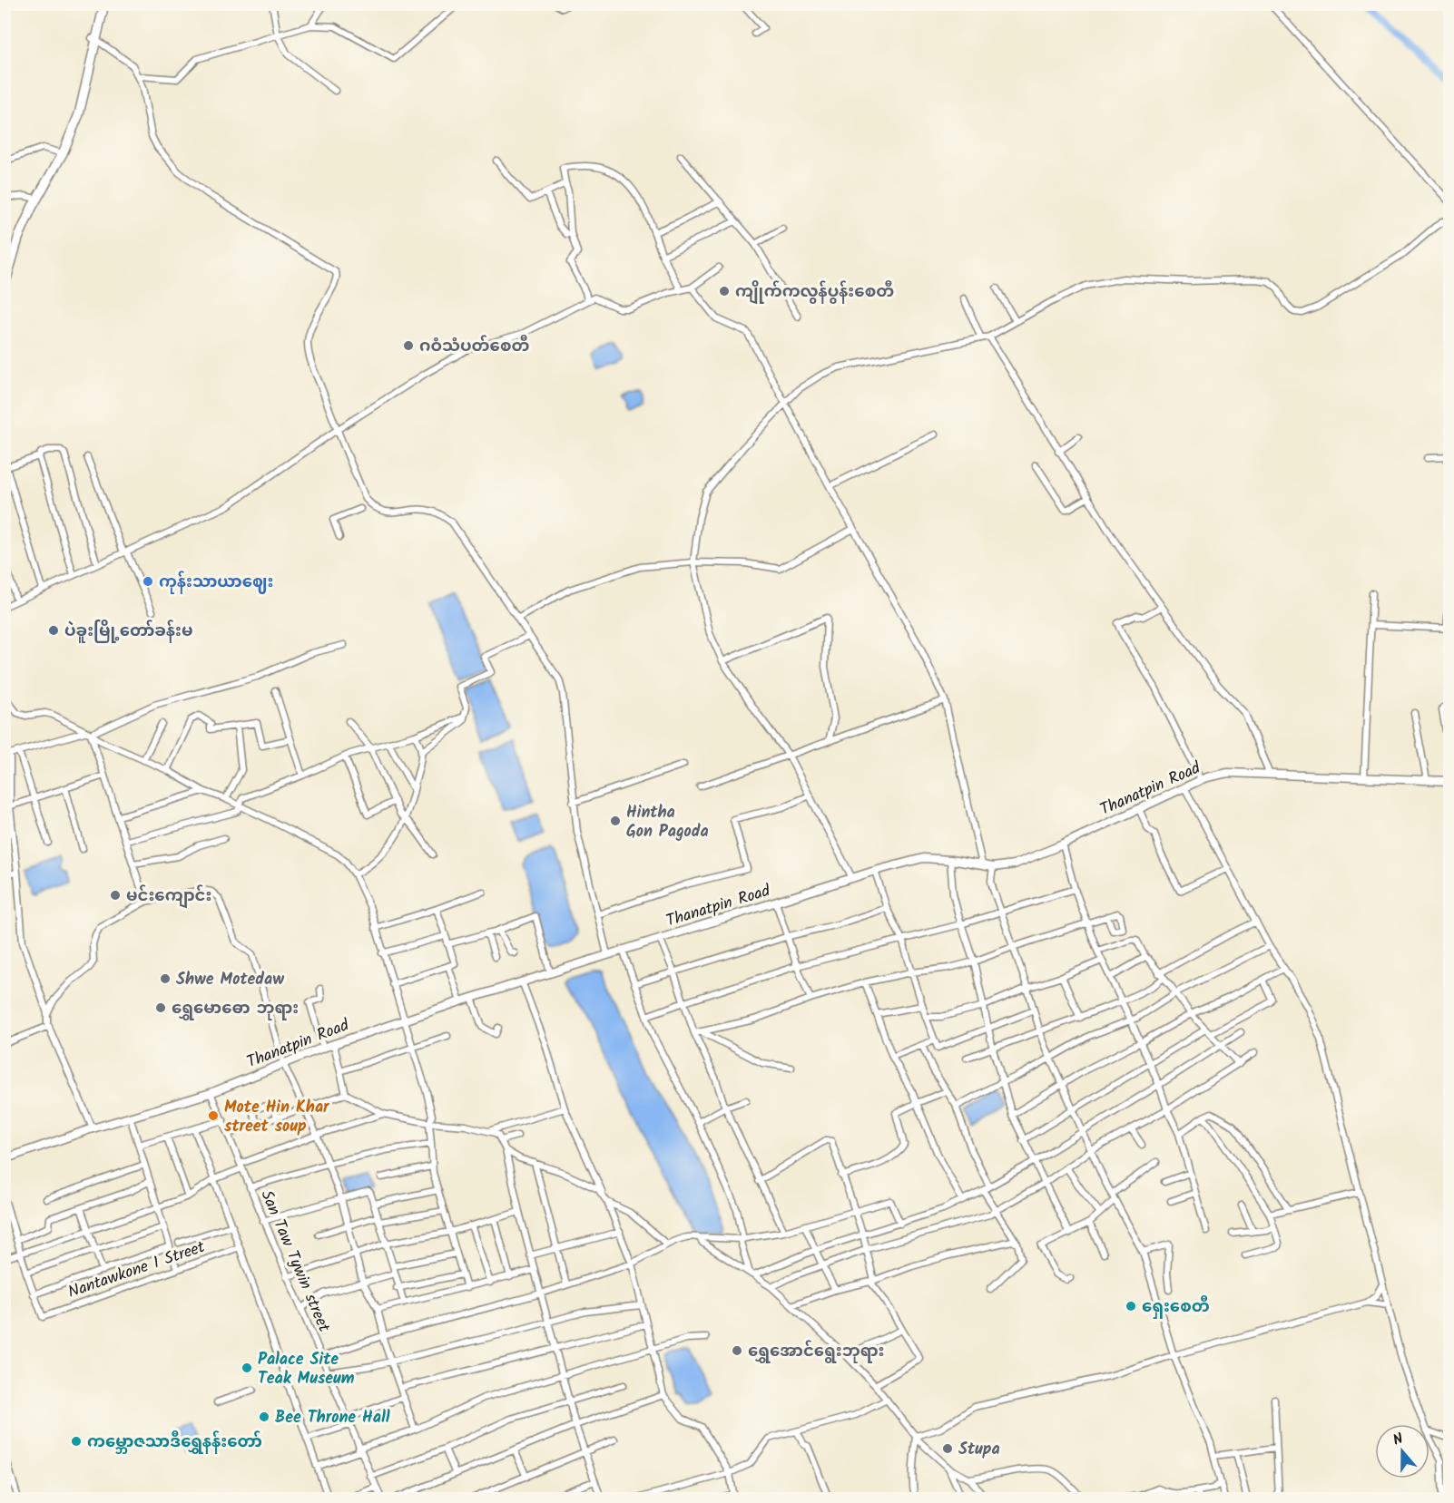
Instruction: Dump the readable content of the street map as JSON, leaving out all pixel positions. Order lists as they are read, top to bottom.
{
  "streets": {
    "main road": ["Thanatpin Road"],
    "street": ["San Taw Tywin street", "Nantawkone 1 Street"]
  },
  "crossings": [
    ["Thanatpin Road", "San Taw Tywin street"]
  ],
  "places": [
    "ကျိုက်ကလွန်ပွန်းစေတီ",
    "ဂဝံသံပတ်စေတီ",
    "ကုန်းသာယာဈေး",
    "ပဲခူးမြို့တော်ခန်းမ",
    "Hintha Gon Pagoda",
    "မင်းကျောင်း",
    "Shwe Motedaw",
    "ရွှေမောဓော ဘုရား",
    "Mote Hin Khar street soup",
    "ရှေးစေတီ",
    "ရွှေအောင်ရွေးဘုရား",
    "Palace Site Teak Museum",
    "Bee Throne Hall",
    "ကမ္ဘောဇသာဒီရွှေနန်းတော်",
    "Stupa"
  ],
  "north": "top"
}
